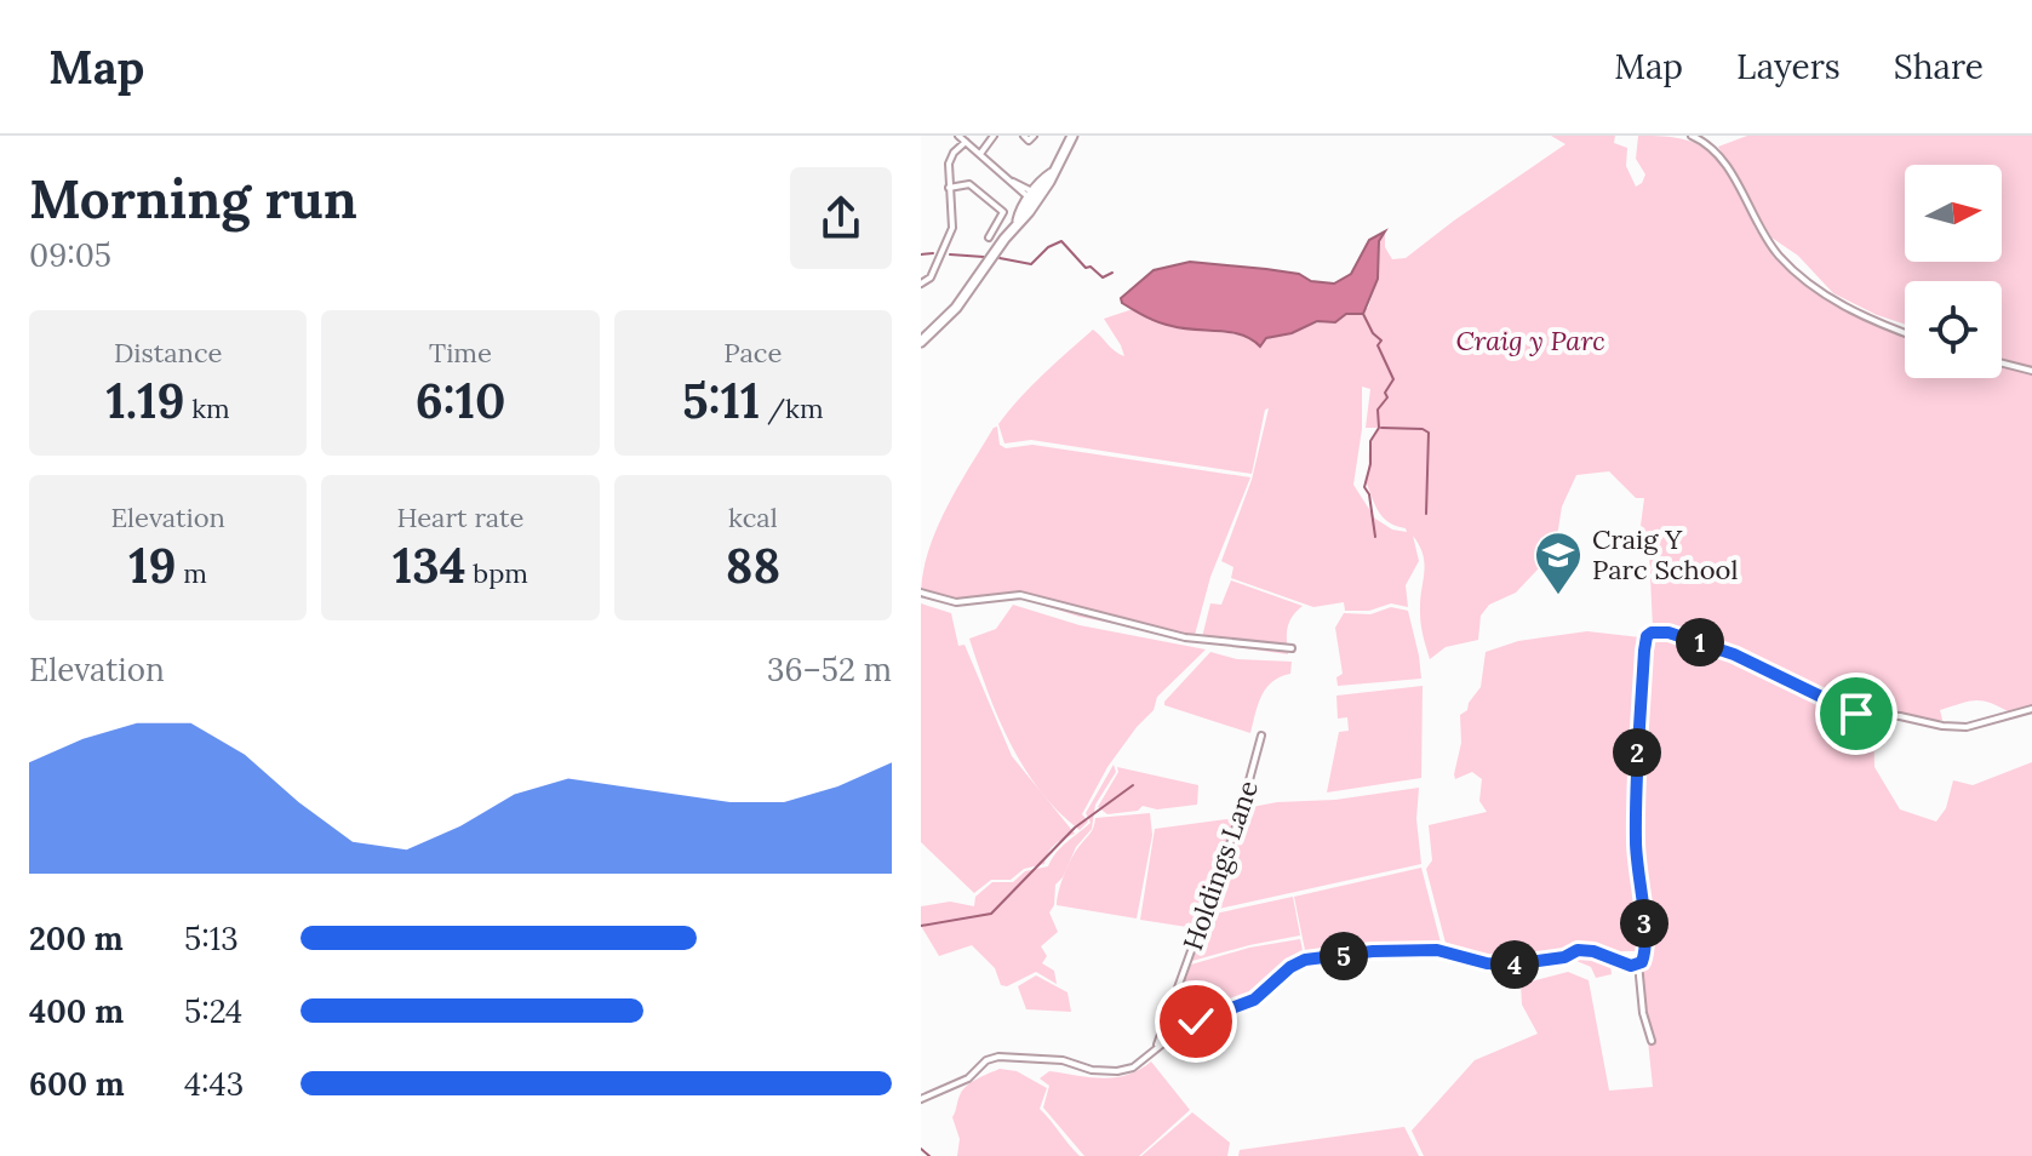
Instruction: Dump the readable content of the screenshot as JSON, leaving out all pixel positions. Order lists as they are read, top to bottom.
{
  "streets": {
    "street": ["Holdings Lane"]
  },
  "parks": ["Craig y Parc"],
  "places": {
    "school or university": ["Craig Y Parc School"]
  },
  "north": "right",
  "page": {
    "header": "Map",
    "nav": ["Map", "Layers", "Share"],
    "heading": ["Morning run", "09:05"],
    "stats": [
      ["Distance", "1.19 km"],
      ["Time", "6:10"],
      ["Pace", "5:11 /km"],
      ["Elevation", "19 m"],
      ["Heart rate", "134 bpm"],
      ["kcal", "88"]
    ],
    "pins": [
      "1",
      "2",
      "3",
      "5",
      "4"
    ],
    "chart": ["Elevation", "36–52 m"],
    "list": [
      {
        "name": "200 m",
        "note": "5:13"
      },
      {
        "name": "400 m",
        "note": "5:24"
      },
      {
        "name": "600 m",
        "note": "4:43"
      }
    ]
  }
}
